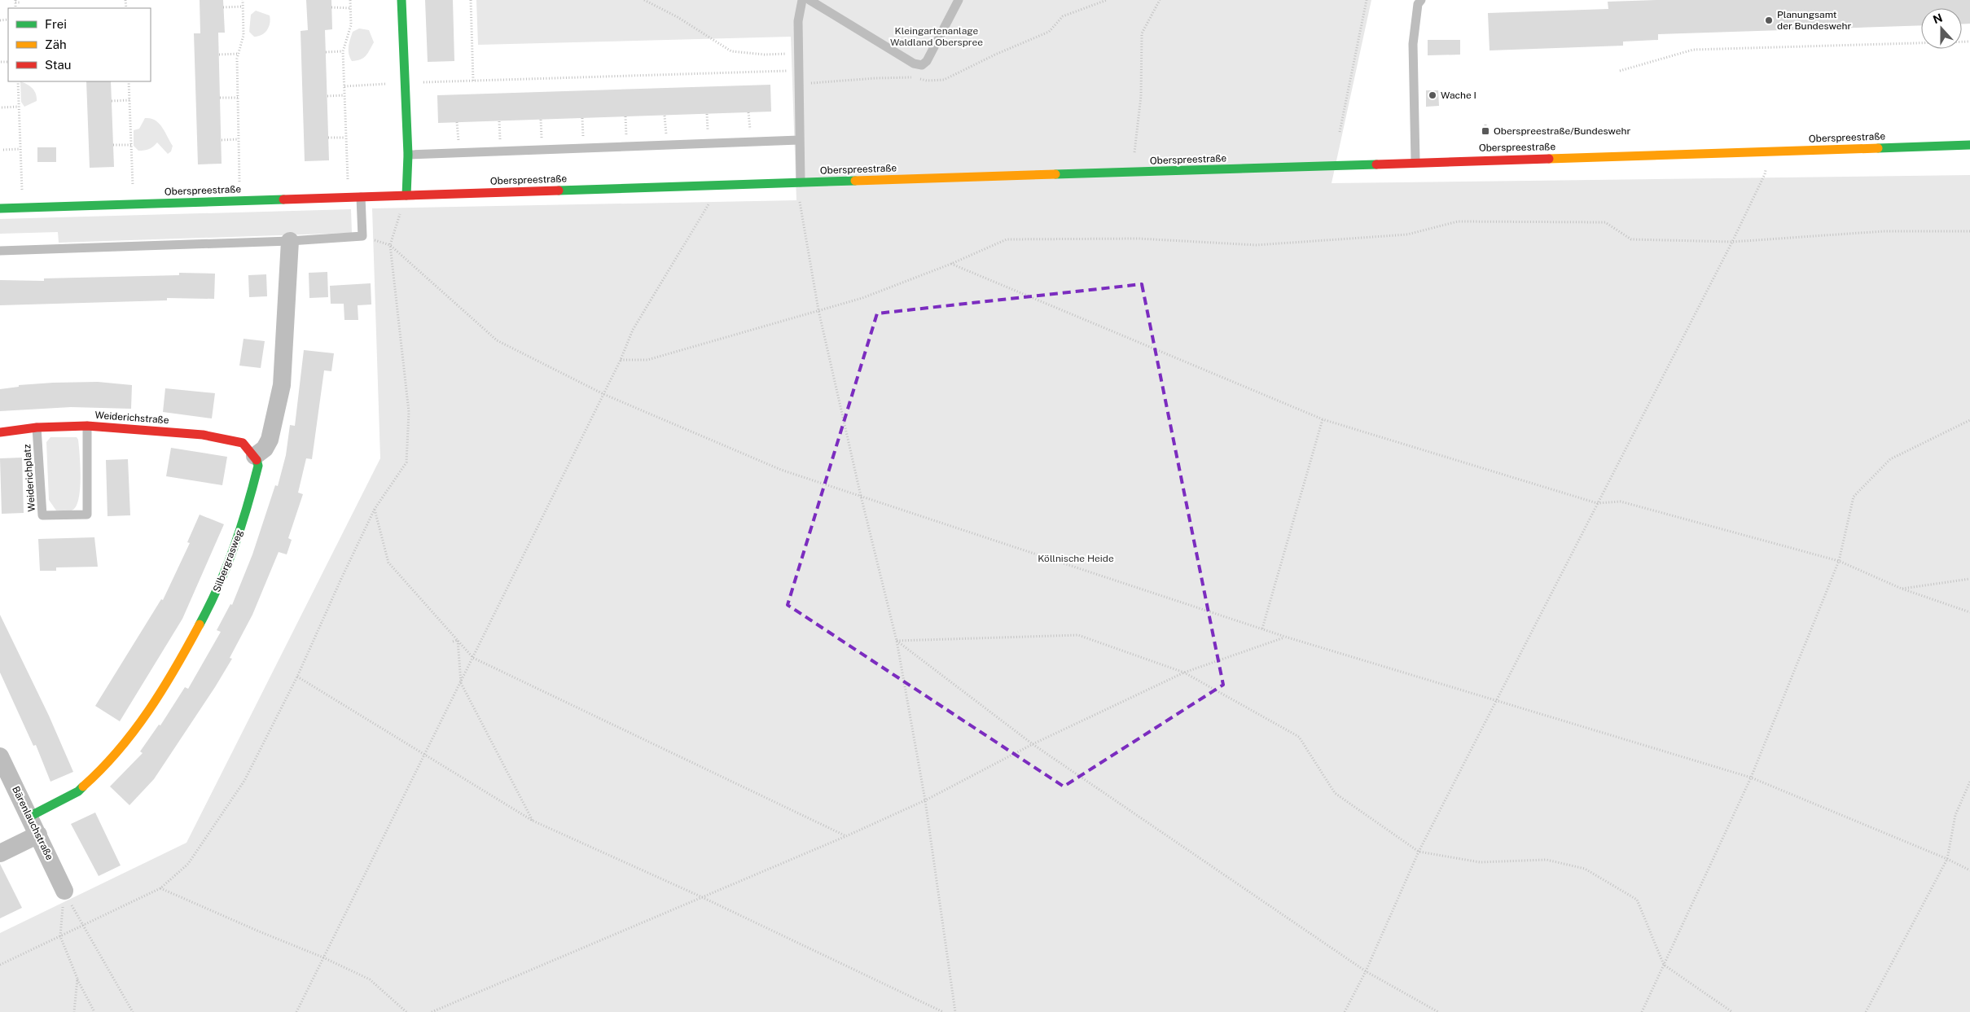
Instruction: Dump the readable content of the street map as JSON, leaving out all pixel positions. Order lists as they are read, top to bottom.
{
  "streets": {
    "main road": ["Oberspreestraße", "Weiderichstraße", "Silbergrasweg"],
    "street": ["Bärenlauchstraße"],
    "lane": ["Weiderichplatz"]
  },
  "crossings": [
    ["Weiderichstraße", "Weiderichplatz"],
    ["Weiderichstraße", "Silbergrasweg"],
    ["Silbergrasweg", "Bärenlauchstraße"]
  ],
  "parks": ["Kleingartenanlage Waldland Oberspree", "Köllnische Heide"],
  "places": {
    "other": ["Planungsamt der Bundeswehr", "Wache I"],
    "transit": ["Oberspreestraße/Bundeswehr"]
  },
  "legend": ["Frei", "Zäh", "Stau"],
  "north": "top"
}
